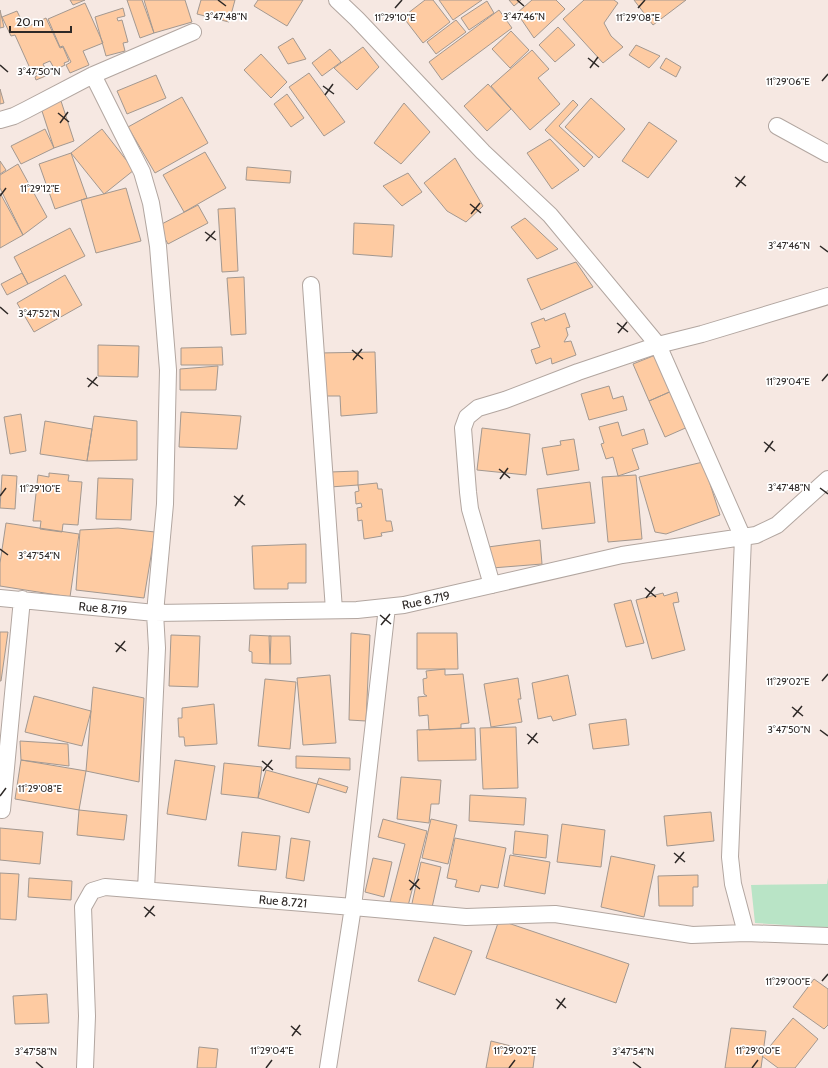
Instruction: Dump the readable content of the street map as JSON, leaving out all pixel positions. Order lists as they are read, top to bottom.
{
  "streets": {
    "street": ["Rue 8.719", "Rue 8.721"]
  },
  "scale_bar": "20 m",
  "coordinates": [
    "3°47'48\"N",
    "3°47'46\"N",
    "11°29'10\"E",
    "11°29'08\"E",
    "3°47'50\"N",
    "11°29'06\"E",
    "11°29'12\"E",
    "3°47'52\"N",
    "11°29'04\"E",
    "3°47'54\"N",
    "11°29'02\"E",
    "11°29'00\"E",
    "3°47'58\"N"
  ]
}
